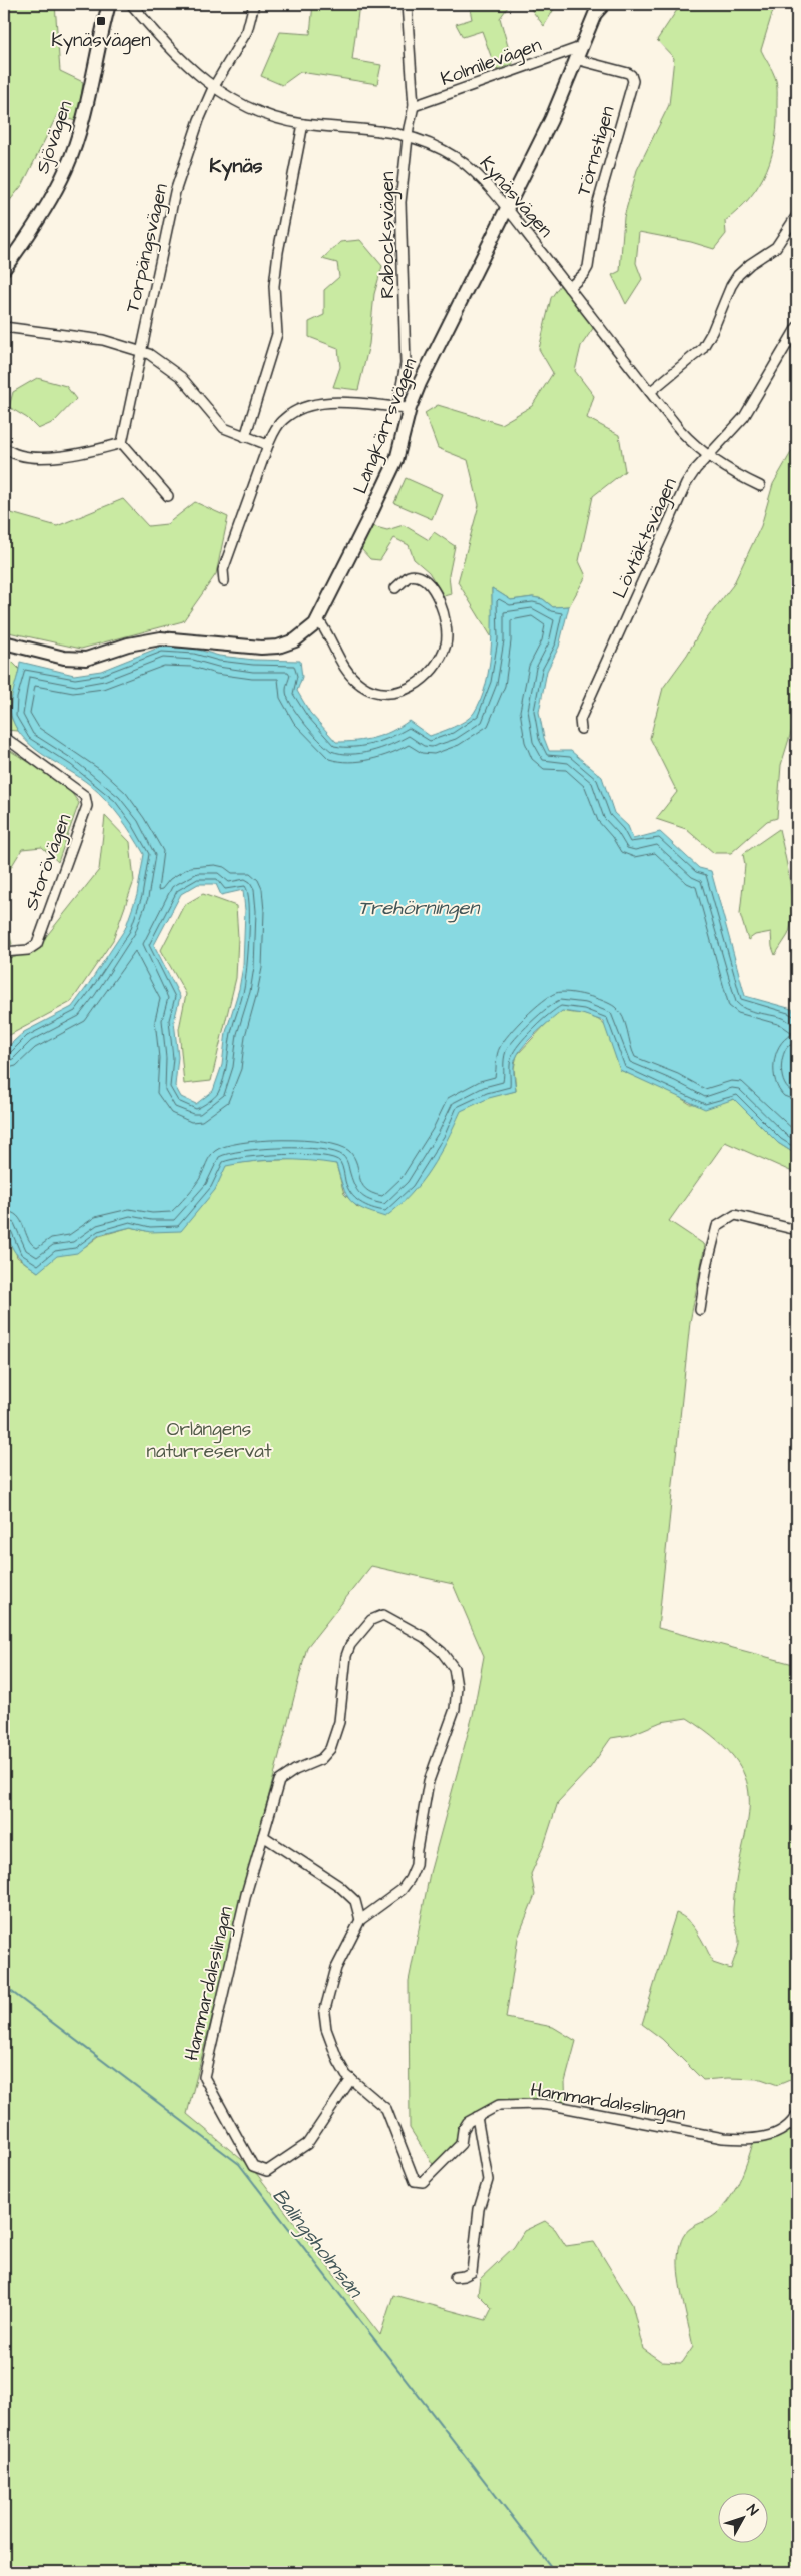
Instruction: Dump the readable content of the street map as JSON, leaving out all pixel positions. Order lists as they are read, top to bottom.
{
  "streets": {
    "street": [
      "Kolmilevägen",
      "Sjövägen",
      "Törnstigen",
      "Kynäsvägen",
      "Råbocksvägen",
      "Torpängsvägen",
      "Långkärrsvägen",
      "Lövtäktsvägen",
      "Storövägen",
      "Hammardalsslingan"
    ]
  },
  "crossings": [
    ["Kolmilevägen", "Törnstigen"],
    ["Kolmilevägen", "Råbocksvägen"],
    ["Kolmilevägen", "Långkärrsvägen"],
    ["Törnstigen", "Kynäsvägen"],
    ["Törnstigen", "Långkärrsvägen"],
    ["Kynäsvägen", "Råbocksvägen"],
    ["Kynäsvägen", "Torpängsvägen"],
    ["Kynäsvägen", "Långkärrsvägen"],
    ["Kynäsvägen", "Lövtäktsvägen"],
    ["Råbocksvägen", "Långkärrsvägen"]
  ],
  "districts": ["Kynäs"],
  "water": ["Trehörningen", "Balingsholmsån"],
  "parks": ["Orlångens naturreservat"],
  "places": {
    "transit": ["Kynäsvägen"]
  },
  "north": "top right"
}
